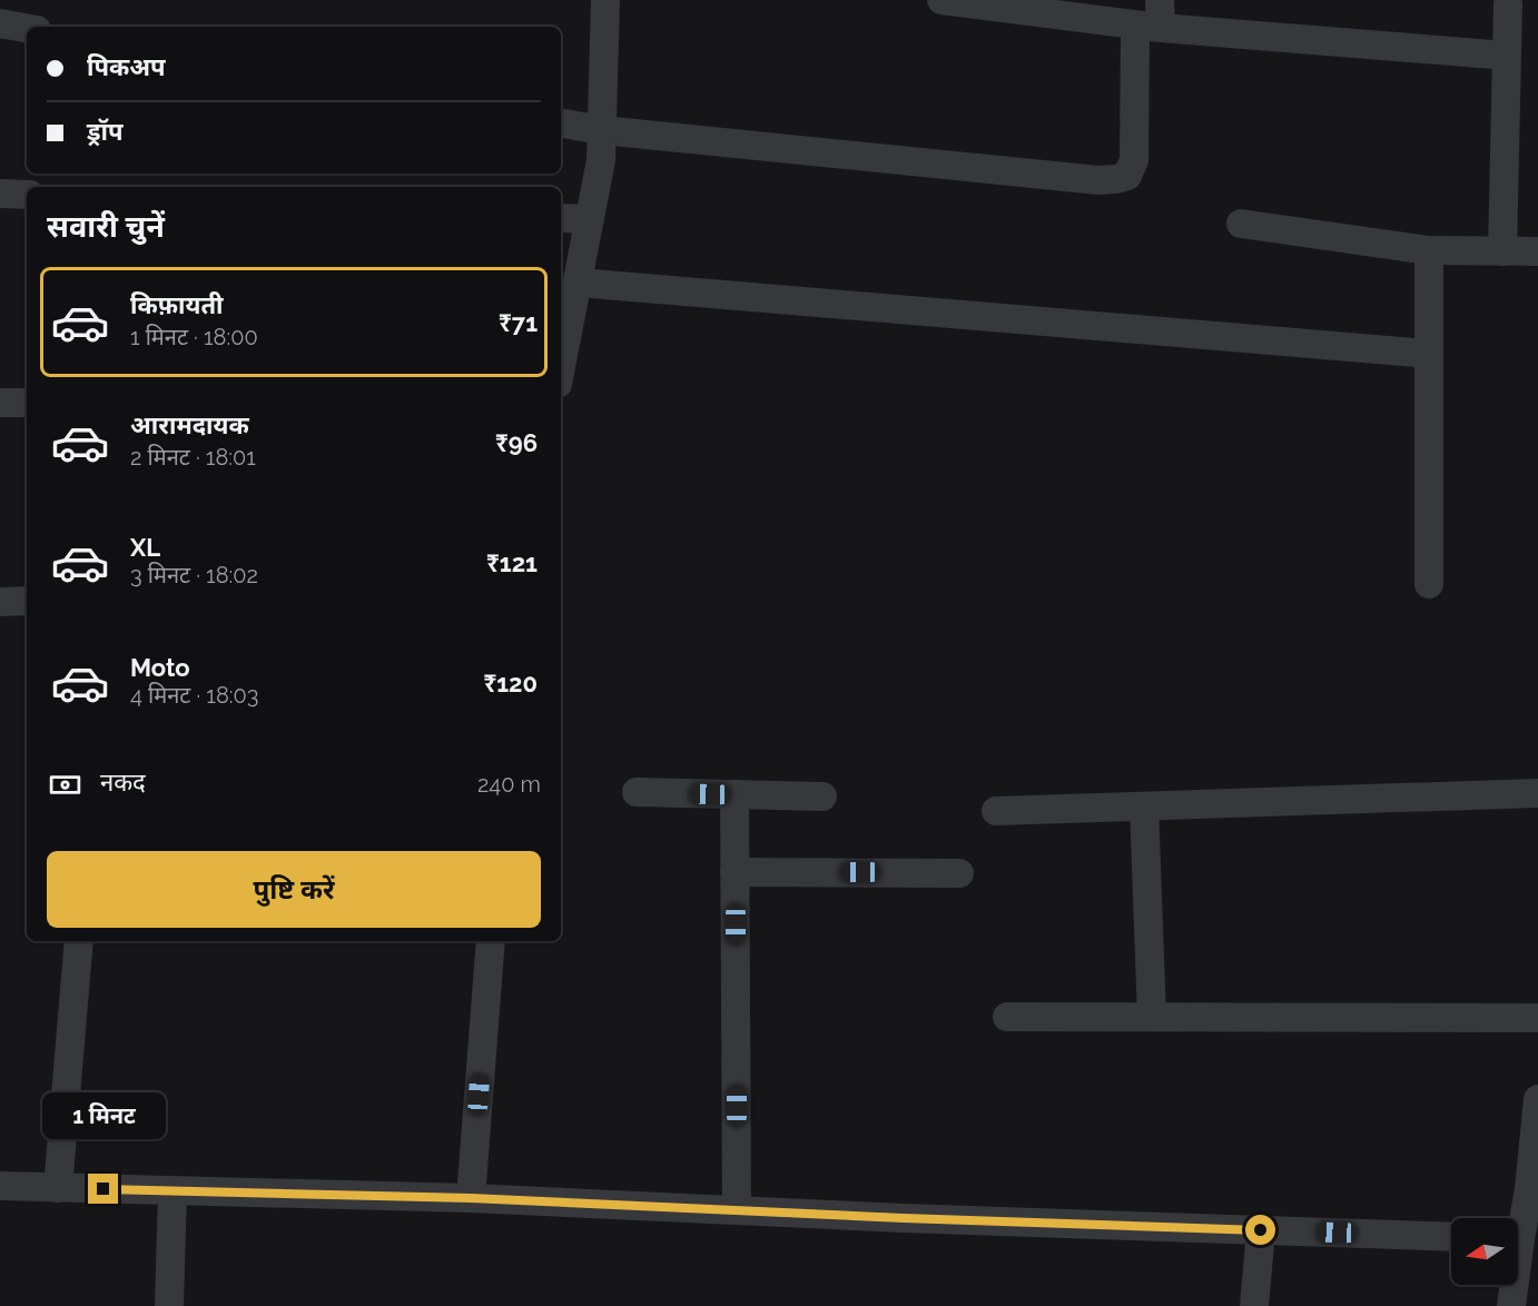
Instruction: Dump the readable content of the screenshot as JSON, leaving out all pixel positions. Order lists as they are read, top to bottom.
{
  "north": "left",
  "page": {
    "banner": ["पिकअप", "ड्रॉप"],
    "heading": "सवारी चुनें",
    "list": [
      {
        "name": "किफ़ायती",
        "note": "1 मिनट · 18:00",
        "value": "₹71"
      },
      {
        "name": "आरामदायक",
        "note": "2 मिनट · 18:01",
        "value": "₹96"
      },
      {
        "name": "XL",
        "note": "3 मिनट · 18:02",
        "value": "₹121"
      },
      {
        "name": "Moto",
        "note": "4 मिनट · 18:03",
        "value": "₹120"
      }
    ],
    "pay": ["नकद", "240 m"],
    "buttons": "पुष्टि करें",
    "bubble": "1 मिनट"
  }
}
